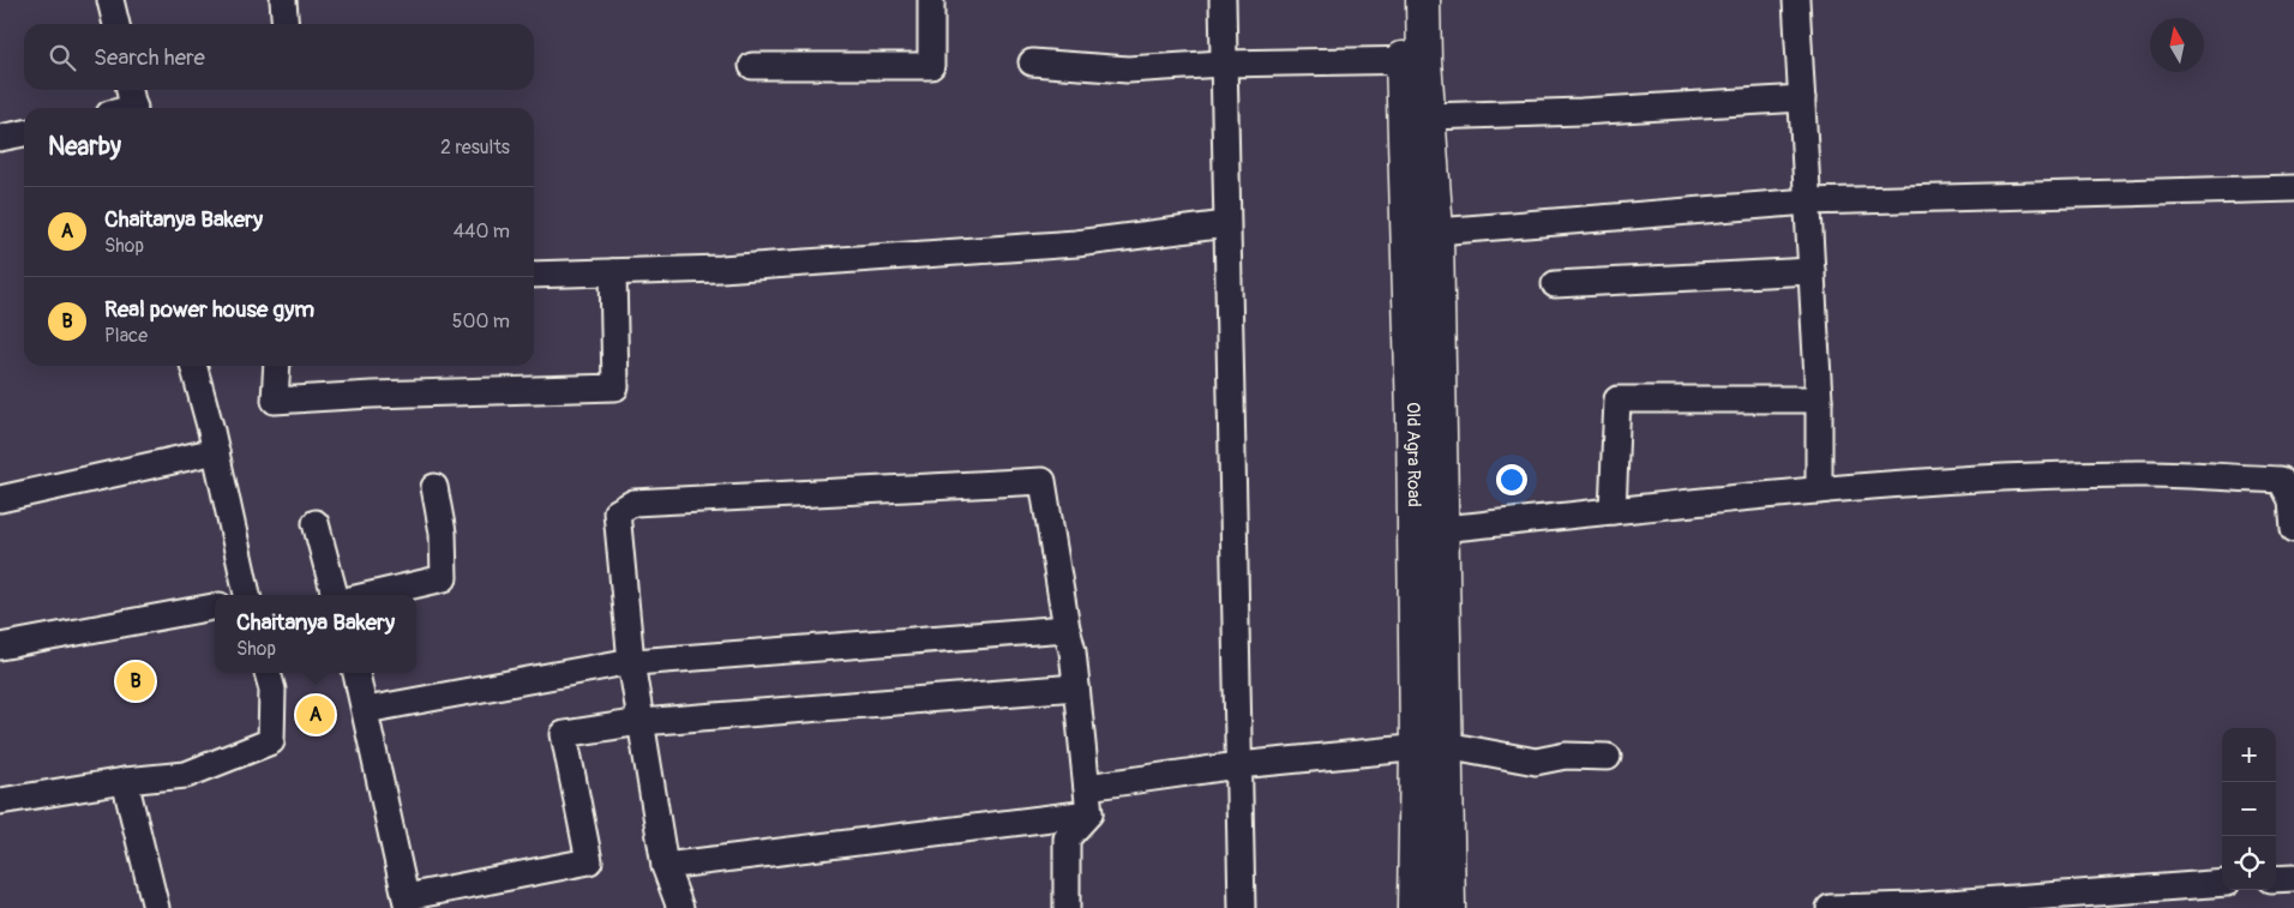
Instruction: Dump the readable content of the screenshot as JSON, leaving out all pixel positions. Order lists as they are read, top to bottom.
{
  "streets": {
    "highway": ["Old Agra Road"]
  },
  "north": "top",
  "page": {
    "search": "Search here",
    "heading": ["Nearby", "2 results"],
    "list": [
      {
        "mark": "A",
        "name": "Chaitanya Bakery",
        "note": "Shop",
        "value": "440 m"
      },
      {
        "mark": "B",
        "name": "Real power house gym",
        "note": "Place",
        "value": "500 m"
      }
    ],
    "popup": ["Chaitanya Bakery", "Shop"],
    "pins": ["B", "A"],
    "map_buttons": ["+", "−"]
  }
}
